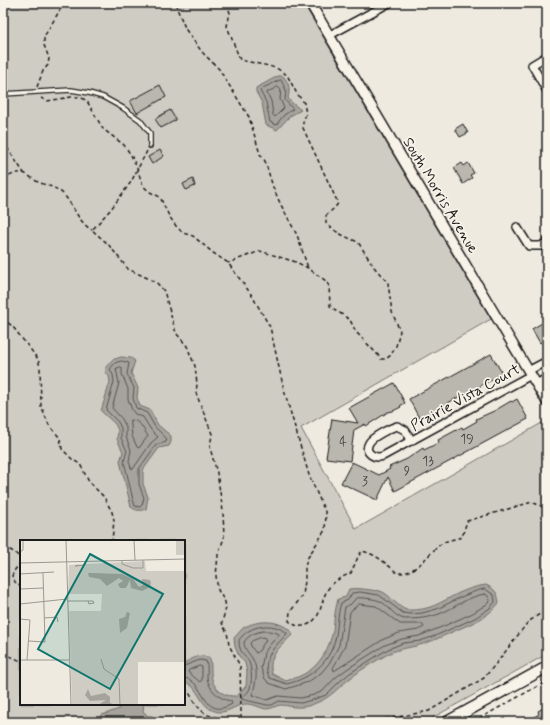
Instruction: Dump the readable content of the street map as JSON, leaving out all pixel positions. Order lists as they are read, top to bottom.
{
  "streets": {
    "street": ["South Morris Avenue", "Prairie Vista Court"]
  },
  "crossings": [
    ["South Morris Avenue", "Prairie Vista Court"]
  ],
  "house_numbers": [
    "19",
    "4",
    "13",
    "9",
    "3"
  ]
}
